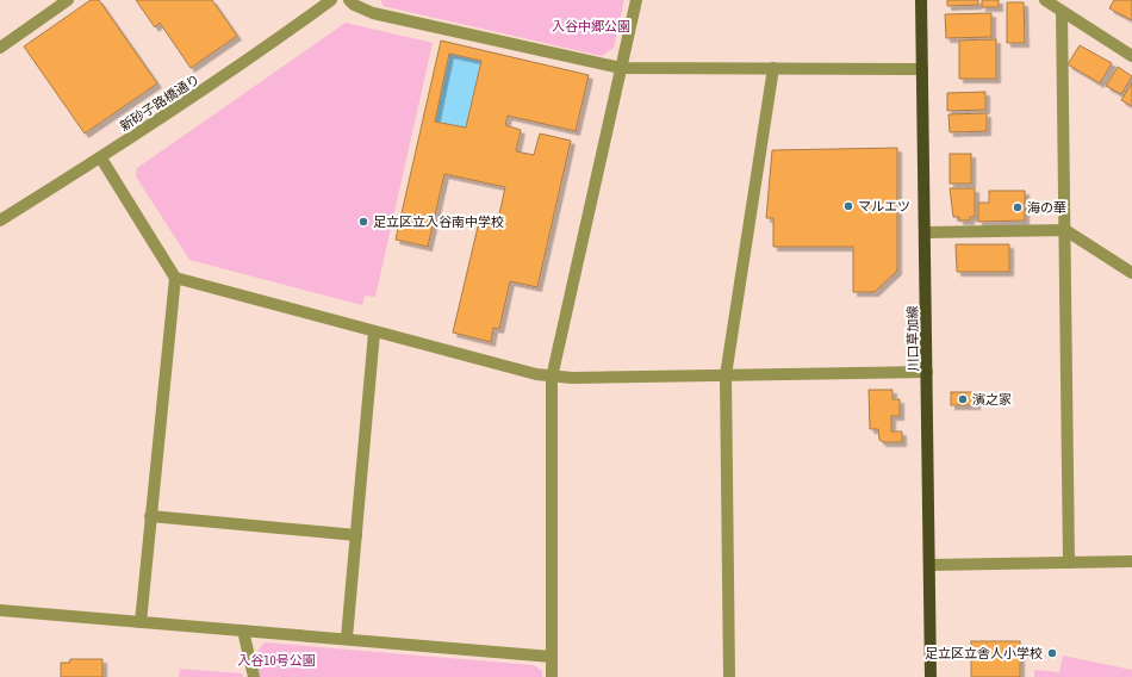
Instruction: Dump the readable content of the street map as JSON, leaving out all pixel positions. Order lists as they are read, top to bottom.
{
  "streets": {
    "main road": ["川口草加線"],
    "street": ["新砂子路橋通り"]
  },
  "parks": ["入谷中郷公園", "入谷10号公園"],
  "places": [
    "マルエツ",
    "海の華",
    "足立区立入谷南中学校",
    "濱之家",
    "足立区立舎人小学校"
  ]
}
